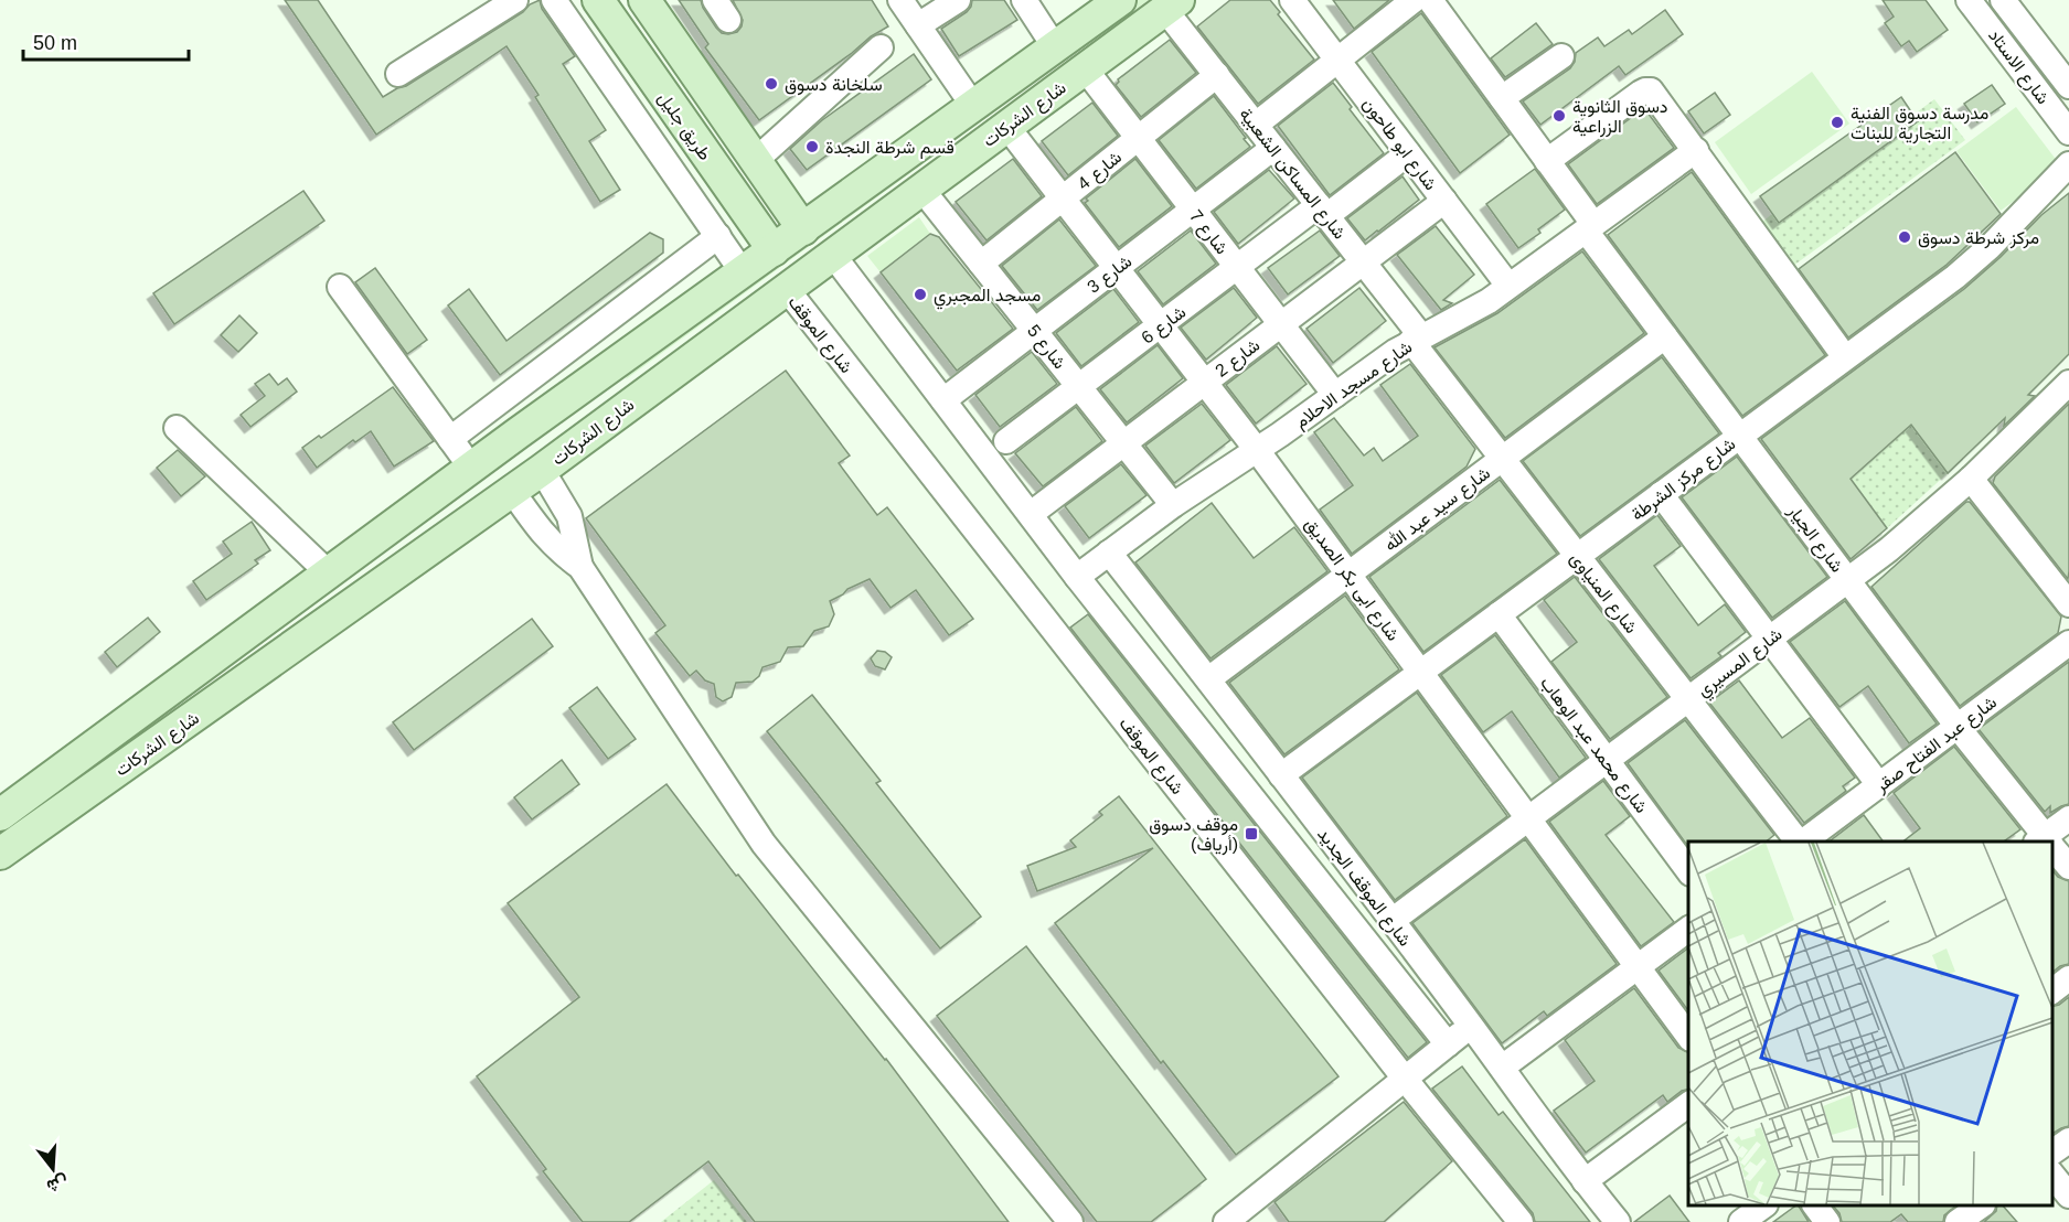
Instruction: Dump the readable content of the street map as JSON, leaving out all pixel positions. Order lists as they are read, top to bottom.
{
  "streets": {
    "main road": ["شارع الشركات", "طريق جليل"],
    "street": [
      "شارع الاستاد",
      "شارع ابو طاحون",
      "شارع 4",
      "شارع المساكن الشعبية",
      "شارع 7",
      "شارع 3",
      "شارع 6",
      "شارع الموقف",
      "شارع 5",
      "شارع 2",
      "شارع مسجد الاحلام",
      "شارع مركز الشرطة",
      "شارع سيد عبد الله",
      "شارع الجيار",
      "شارع ابى بكر الصديق",
      "شارع المنياوى",
      "شارع المسيري",
      "شارع عبد الفتاح صقر",
      "شارع محمد عبد الوهاب",
      "شارع الموقف الجديد"
    ]
  },
  "crossings": [
    ["شارع الشركات", "طريق جليل"],
    ["شارع الشركات", "شارع المساكن الشعبية"],
    ["شارع الشركات", "شارع 7"],
    ["شارع الشركات", "شارع الموقف"],
    ["شارع الشركات", "شارع 5"],
    ["شارع الشركات", "شارع ابى بكر الصديق"],
    ["شارع ابو طاحون", "شارع 6"],
    ["شارع ابو طاحون", "شارع 2"],
    ["شارع ابو طاحون", "شارع مسجد الاحلام"],
    ["شارع 4", "شارع المساكن الشعبية"],
    ["شارع 4", "شارع 7"],
    ["شارع 4", "شارع 5"],
    ["شارع 4", "شارع ابى بكر الصديق"],
    ["شارع المساكن الشعبية", "شارع 3"],
    ["شارع المساكن الشعبية", "شارع 6"],
    ["شارع المساكن الشعبية", "شارع 2"],
    ["شارع المساكن الشعبية", "شارع مسجد الاحلام"],
    ["شارع المساكن الشعبية", "شارع المنياوى"],
    ["شارع 7", "شارع 3"],
    ["شارع 7", "شارع 6"],
    ["شارع 7", "شارع 2"],
    ["شارع 7", "شارع مسجد الاحلام"],
    ["شارع 3", "شارع 5"],
    ["شارع 3", "شارع ابى بكر الصديق"],
    ["شارع 6", "شارع 5"],
    ["شارع 6", "شارع ابى بكر الصديق"],
    ["شارع 5", "شارع 2"],
    ["شارع 5", "شارع مسجد الاحلام"],
    ["شارع 2", "شارع ابى بكر الصديق"],
    ["شارع مسجد الاحلام", "شارع الجيار"],
    ["شارع مسجد الاحلام", "شارع ابى بكر الصديق"],
    ["شارع مسجد الاحلام", "شارع المنياوى"],
    ["شارع مسجد الاحلام", "شارع الموقف الجديد"],
    ["شارع مركز الشرطة", "شارع الجيار"],
    ["شارع مركز الشرطة", "شارع ابى بكر الصديق"],
    ["شارع مركز الشرطة", "شارع المنياوى"],
    ["شارع مركز الشرطة", "شارع محمد عبد الوهاب"],
    ["شارع مركز الشرطة", "شارع الموقف الجديد"],
    ["شارع سيد عبد الله", "شارع الجيار"],
    ["شارع سيد عبد الله", "شارع ابى بكر الصديق"],
    ["شارع سيد عبد الله", "شارع المنياوى"],
    ["شارع سيد عبد الله", "شارع الموقف الجديد"],
    ["شارع الجيار", "شارع المسيري"],
    ["شارع الجيار", "شارع عبد الفتاح صقر"],
    ["شارع ابى بكر الصديق", "شارع المسيري"],
    ["شارع المنياوى", "شارع المسيري"],
    ["شارع المسيري", "شارع محمد عبد الوهاب"],
    ["شارع المسيري", "شارع الموقف الجديد"]
  ],
  "places": {
    "other": [
      "سلخانة دسوق",
      "دسوق الثانوية الزراعية",
      "مدرسة دسوق الفنية التجارية للبنات",
      "قسم شرطة النجدة",
      "مركز شرطة دسوق",
      "مسجد المجبري"
    ],
    "transit": ["موقف دسوق (أرياف)"]
  },
  "scale_bar": "50 m",
  "north": "bottom"
}
